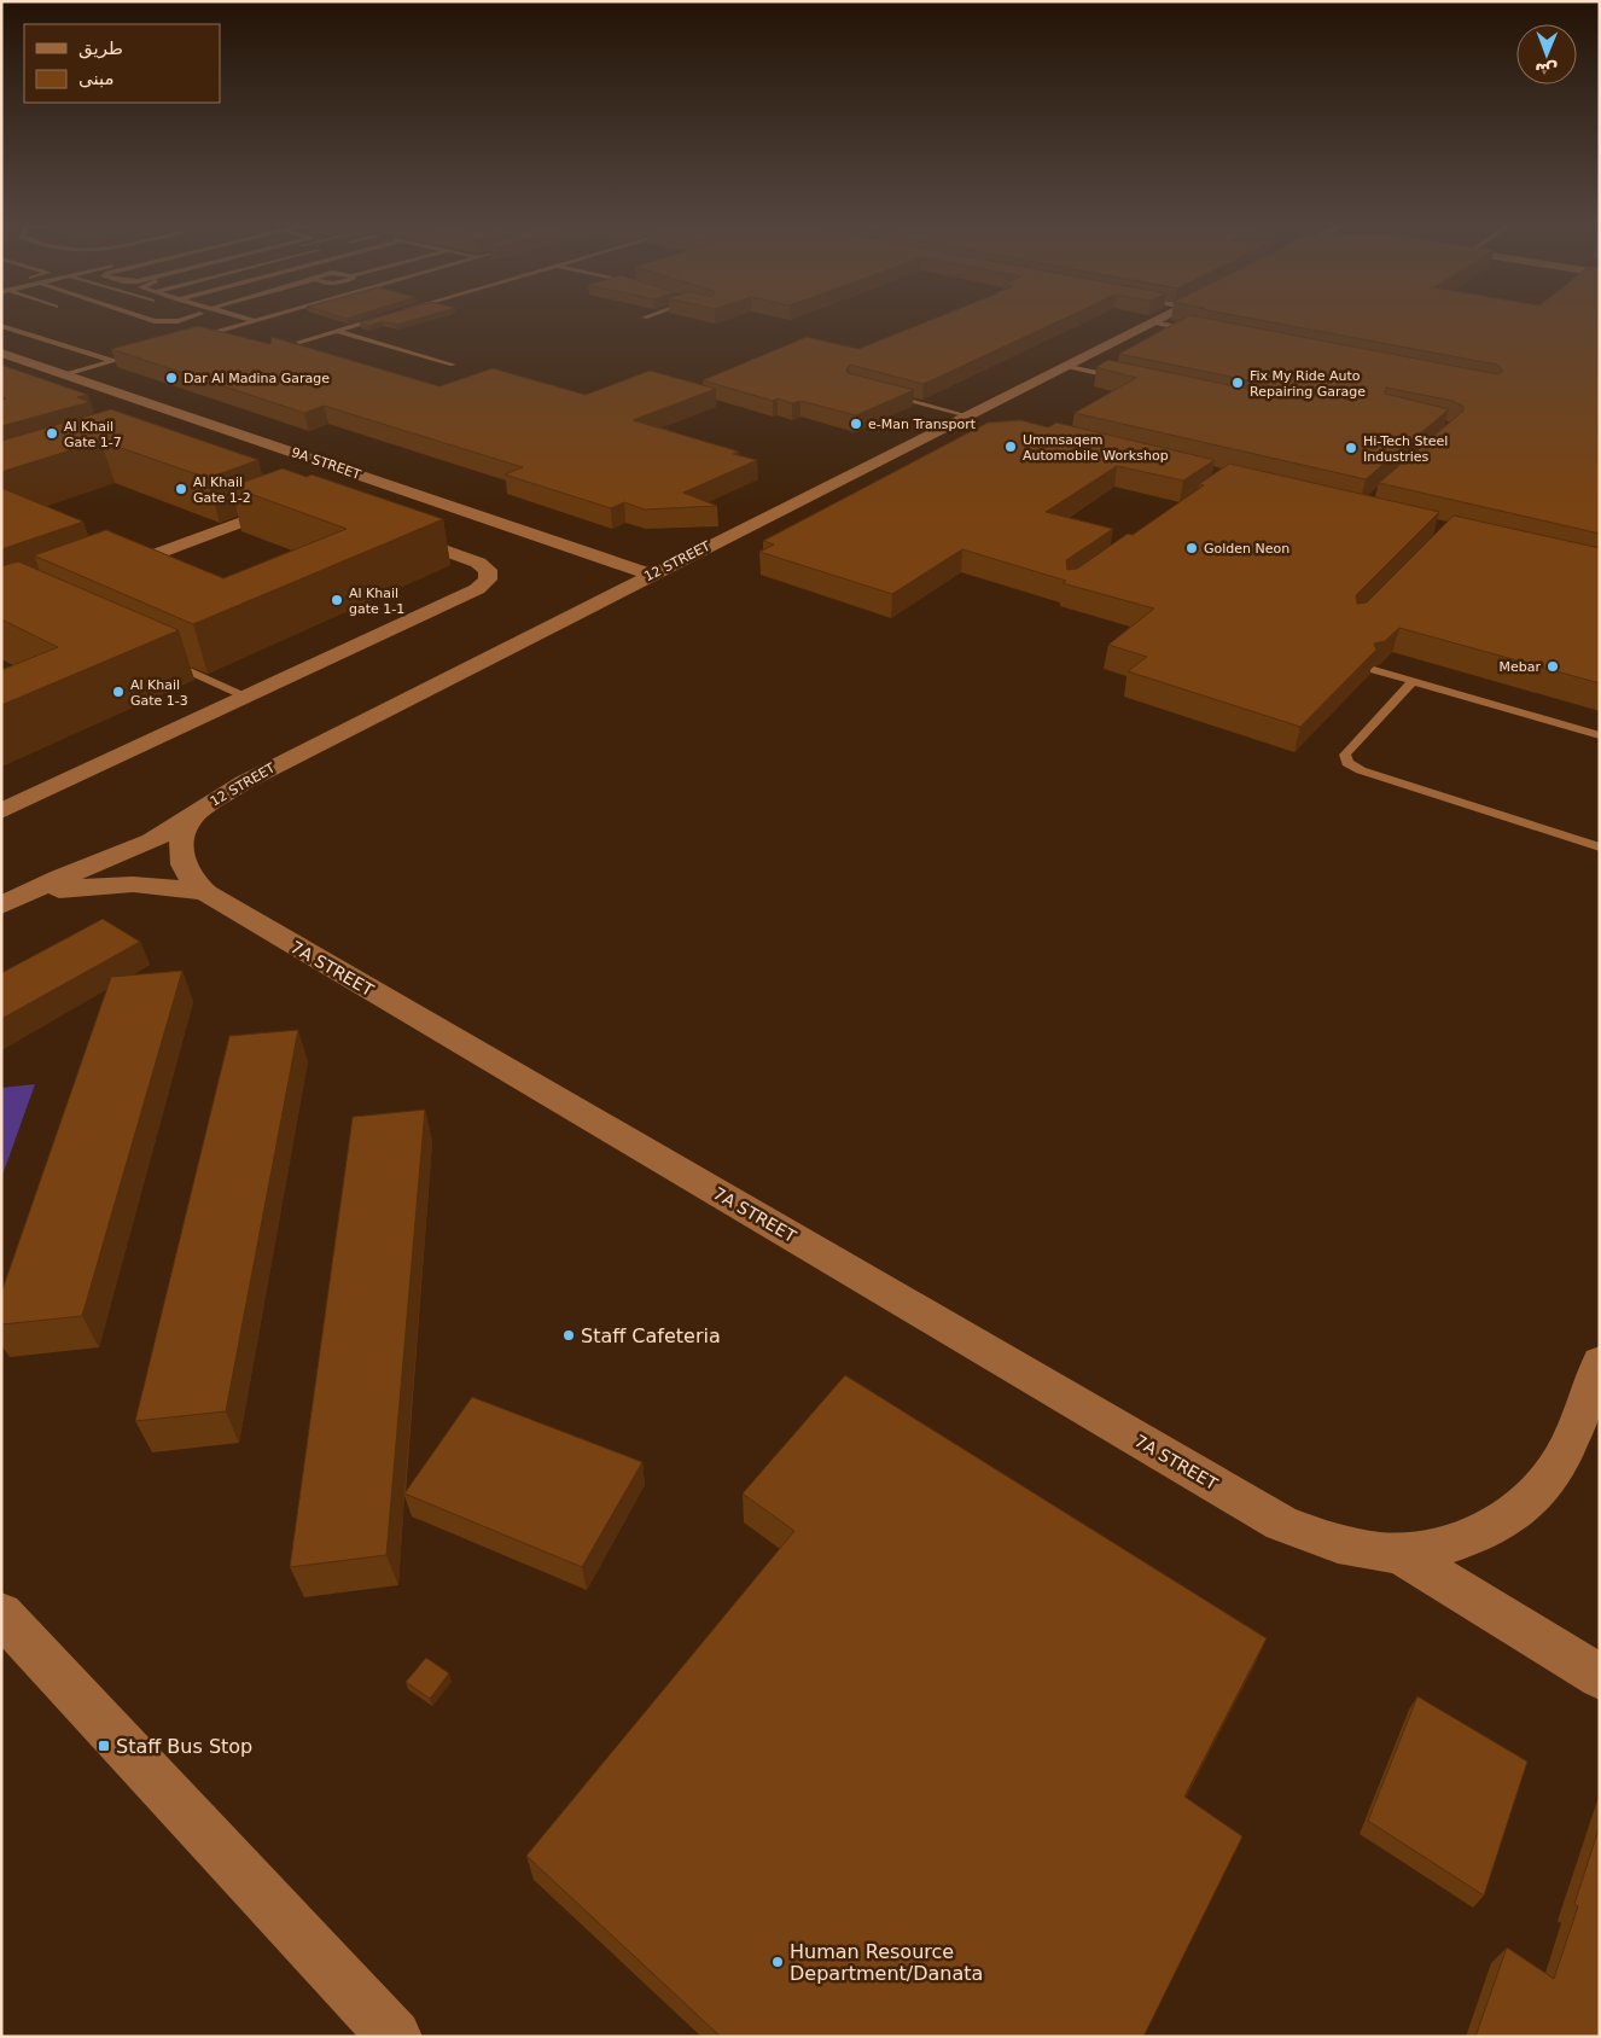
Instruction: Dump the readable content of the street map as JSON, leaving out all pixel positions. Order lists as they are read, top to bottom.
{
  "streets": {
    "street": ["9A STREET", "12 STREET", "7A STREET"]
  },
  "crossings": [
    ["9A STREET", "12 STREET"],
    ["12 STREET", "7A STREET"]
  ],
  "places": {
    "other": [
      "Dar Al Madina Garage",
      "Fix My Ride Auto Repairing Garage",
      "e-Man Transport",
      "Al Khail Gate 1-7",
      "Ummsaqem Automobile Workshop",
      "Hi-Tech Steel Industries",
      "Al Khail Gate 1-2",
      "Golden Neon",
      "Al Khail gate 1-1",
      "Mebar",
      "Al Khail Gate 1-3",
      "Staff Cafeteria",
      "Human Resource Department/Danata"
    ],
    "transit": ["Staff Bus Stop"]
  },
  "legend": ["طريق", "مبنى"],
  "north": "bottom"
}
